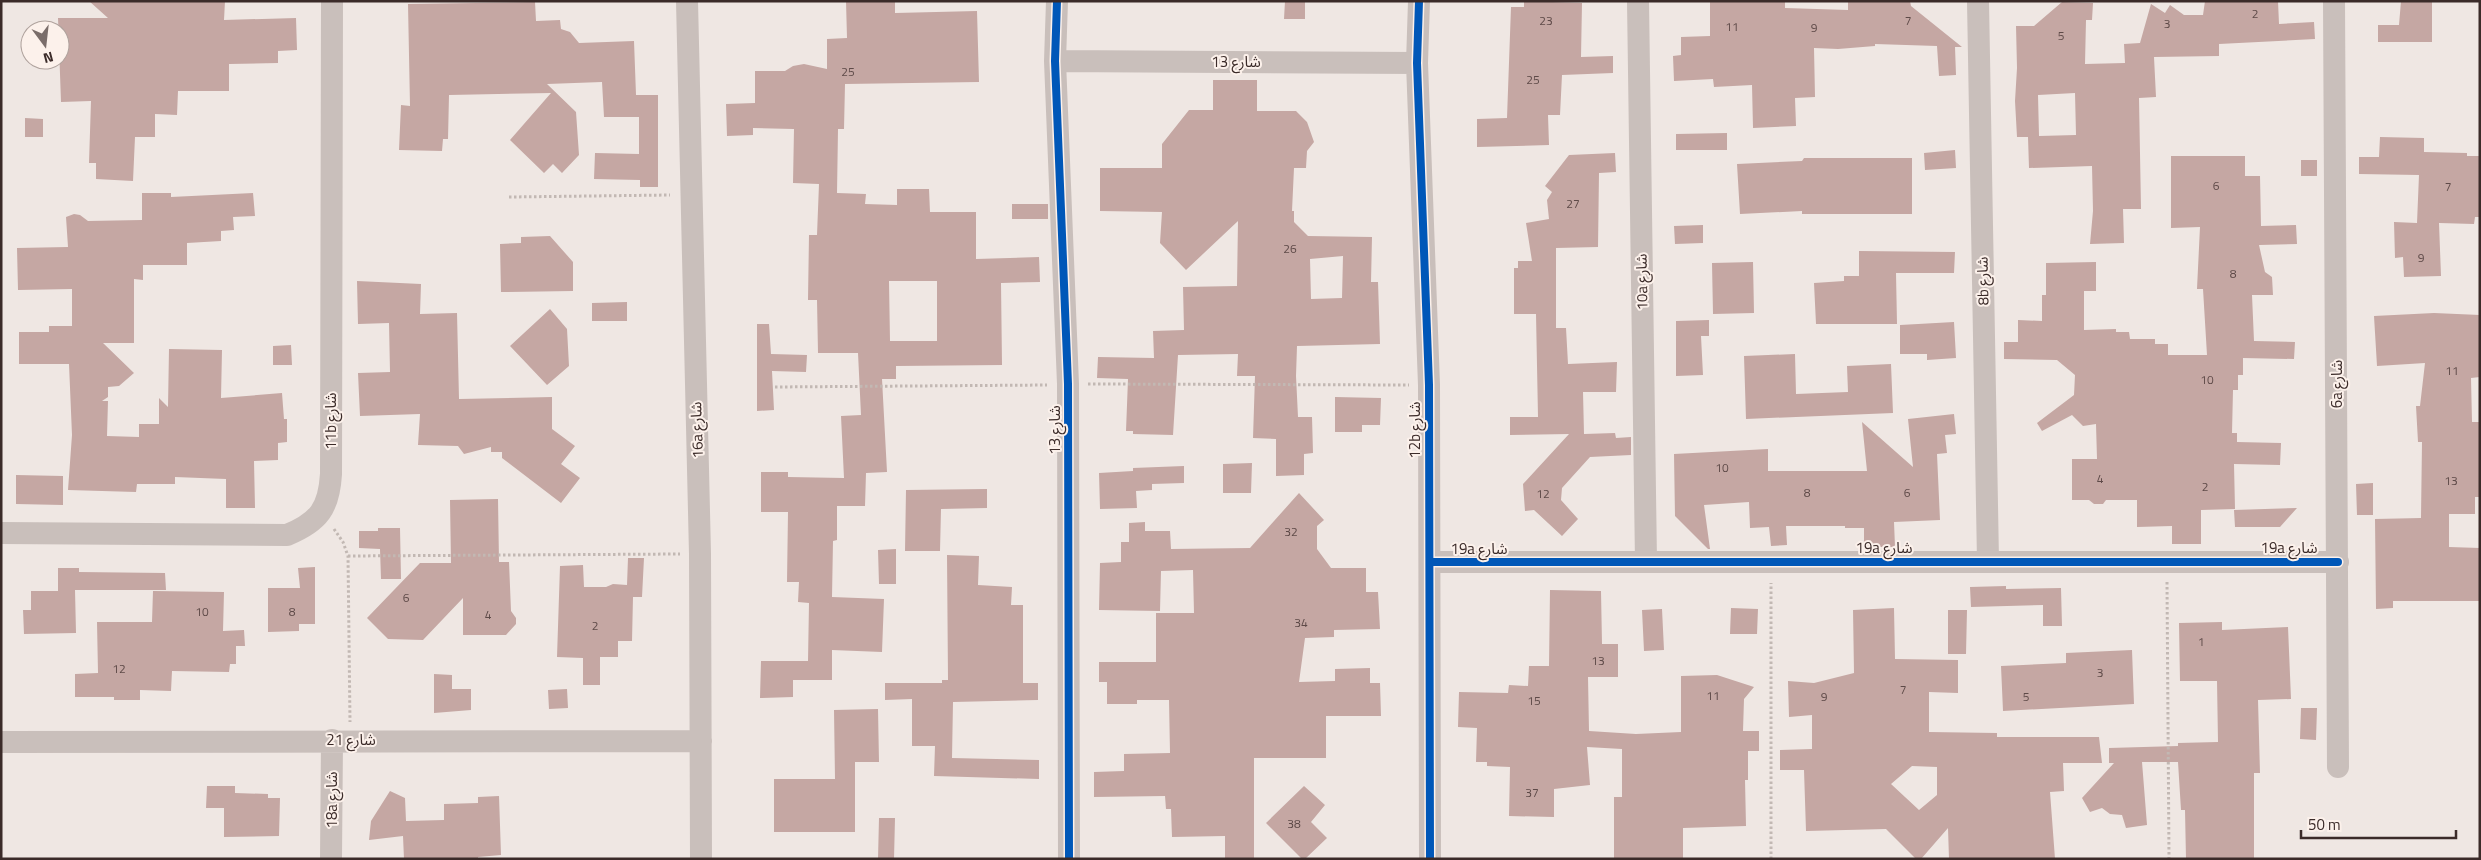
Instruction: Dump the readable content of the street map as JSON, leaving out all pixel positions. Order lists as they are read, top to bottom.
{
  "streets": {
    "street": [
      "شارع 13",
      "8b شارع",
      "10a شارع",
      "6a شارع",
      "11b شارع",
      "16a شارع",
      "12b شارع",
      "19a شارع",
      "شارع 21",
      "18a شارع"
    ]
  },
  "crossings": [
    ["شارع 13", "12b شارع"],
    ["8b شارع", "19a شارع"],
    ["10a شارع", "19a شارع"],
    ["6a شارع", "19a شارع"],
    ["16a شارع", "شارع 21"],
    ["12b شارع", "19a شارع"],
    ["شارع 21", "18a شارع"]
  ],
  "house_numbers": [
    "2",
    "23",
    "7",
    "3",
    "11",
    "9",
    "5",
    "25",
    "25",
    "6",
    "7",
    "27",
    "26",
    "9",
    "8",
    "11",
    "10",
    "10",
    "4",
    "13",
    "2",
    "8",
    "6",
    "12",
    "32",
    "6",
    "10",
    "8",
    "4",
    "34",
    "2",
    "1",
    "13",
    "12",
    "3",
    "7",
    "11",
    "9",
    "5",
    "15",
    "37",
    "38"
  ],
  "scale_bar": "50 m",
  "north": "bottom"
}
